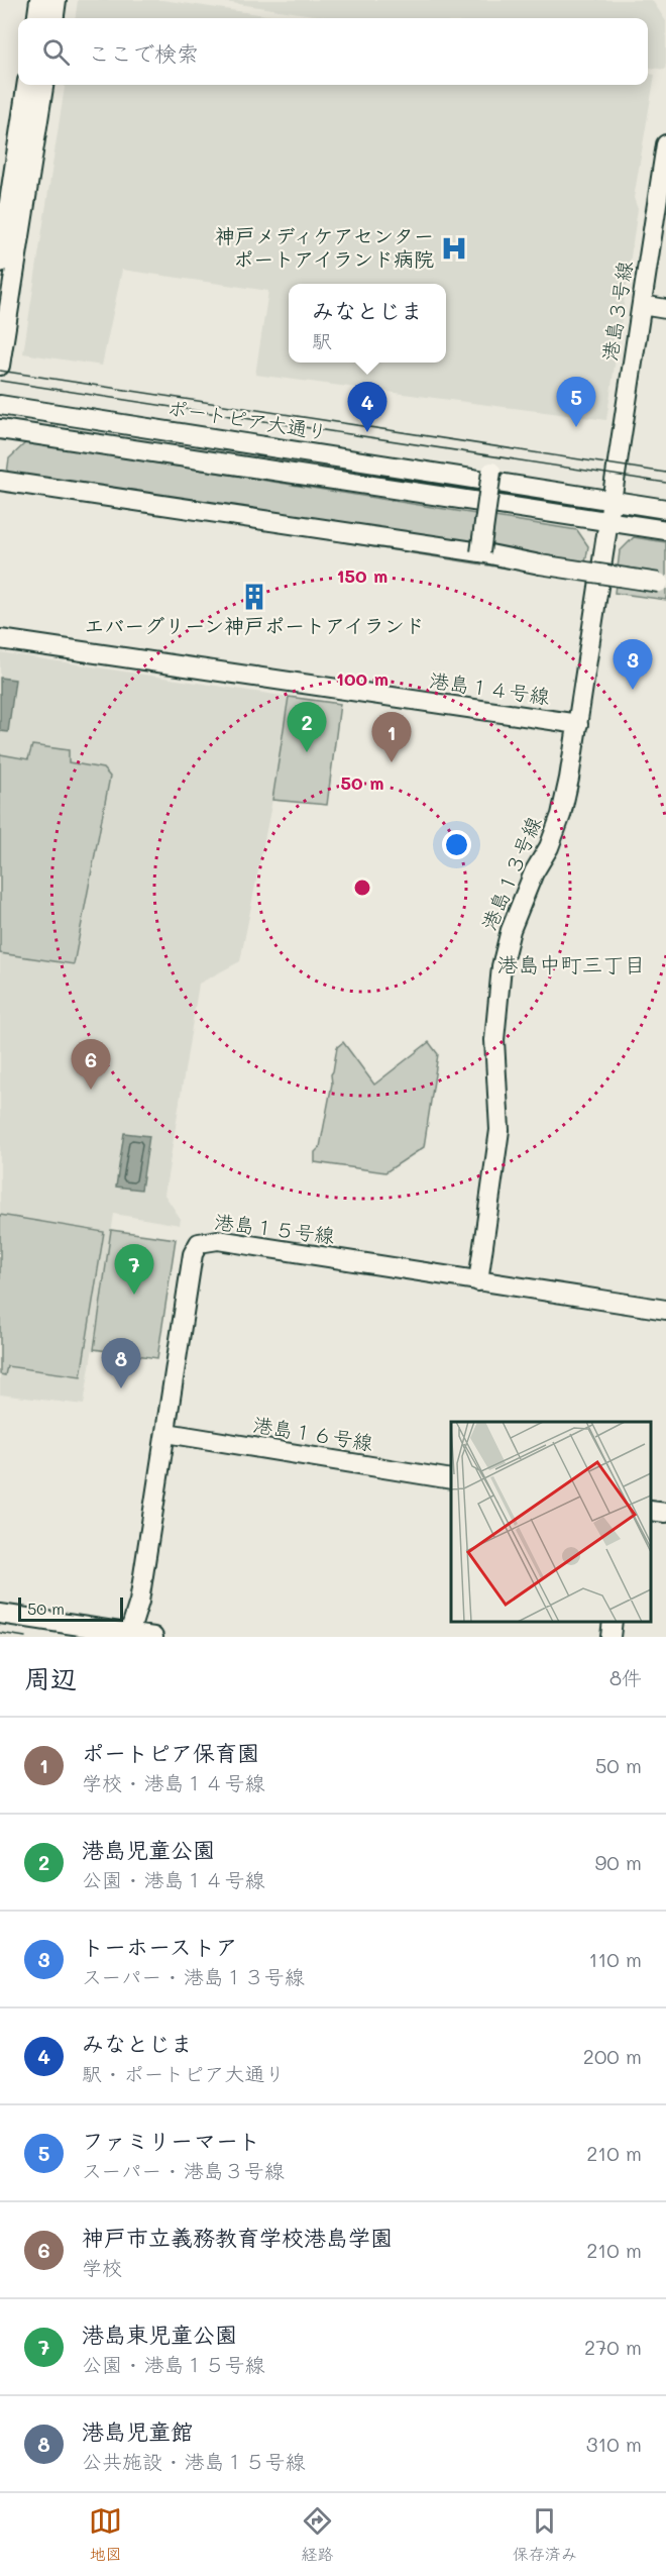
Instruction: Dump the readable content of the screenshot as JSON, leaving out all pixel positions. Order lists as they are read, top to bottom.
{
  "streets": {
    "street": [
      "港島３号線",
      "ポートピア大通り",
      "港島１４号線",
      "港島１３号線",
      "港島１５号線",
      "港島１６号線"
    ]
  },
  "crossings": [
    ["港島３号線", "ポートピア大通り"],
    ["港島３号線", "港島１３号線"],
    ["港島１４号線", "港島１３号線"],
    ["港島１３号線", "港島１５号線"],
    ["港島１５号線", "港島１６号線"]
  ],
  "districts": ["港島中町三丁目"],
  "places": {
    "hospital": ["神戸メディケアセンター ポートアイランド病院"],
    "building": ["エバーグリーン神戸ポートアイランド"]
  },
  "scale_bar": "50 m",
  "page": {
    "search": "ここで検索",
    "popup": ["みなとじま", "駅"],
    "pins": [
      "5",
      "4",
      "3",
      "2",
      "1",
      "6",
      "7",
      "8"
    ],
    "scale": "50 m",
    "heading": ["周辺", "8件"],
    "list": [
      {
        "mark": "1",
        "name": "ポートピア保育園",
        "note": "学校 · 港島１４号線",
        "value": "50 m"
      },
      {
        "mark": "2",
        "name": "港島児童公園",
        "note": "公園 · 港島１４号線",
        "value": "90 m"
      },
      {
        "mark": "3",
        "name": "トーホーストア",
        "note": "スーパー · 港島１３号線",
        "value": "110 m"
      },
      {
        "mark": "4",
        "name": "みなとじま",
        "note": "駅 · ポートピア大通り",
        "value": "200 m"
      },
      {
        "mark": "5",
        "name": "ファミリーマート",
        "note": "スーパー · 港島３号線",
        "value": "210 m"
      },
      {
        "mark": "6",
        "name": "神戸市立義務教育学校港島学園",
        "note": "学校",
        "value": "210 m"
      },
      {
        "mark": "7",
        "name": "港島東児童公園",
        "note": "公園 · 港島１５号線",
        "value": "270 m"
      },
      {
        "mark": "8",
        "name": "港島児童館",
        "note": "公共施設 · 港島１５号線",
        "value": "310 m"
      }
    ],
    "nav": ["地図", "経路", "保存済み"]
  },
  "rings": ["150 m", "100 m", "50 m"]
}
